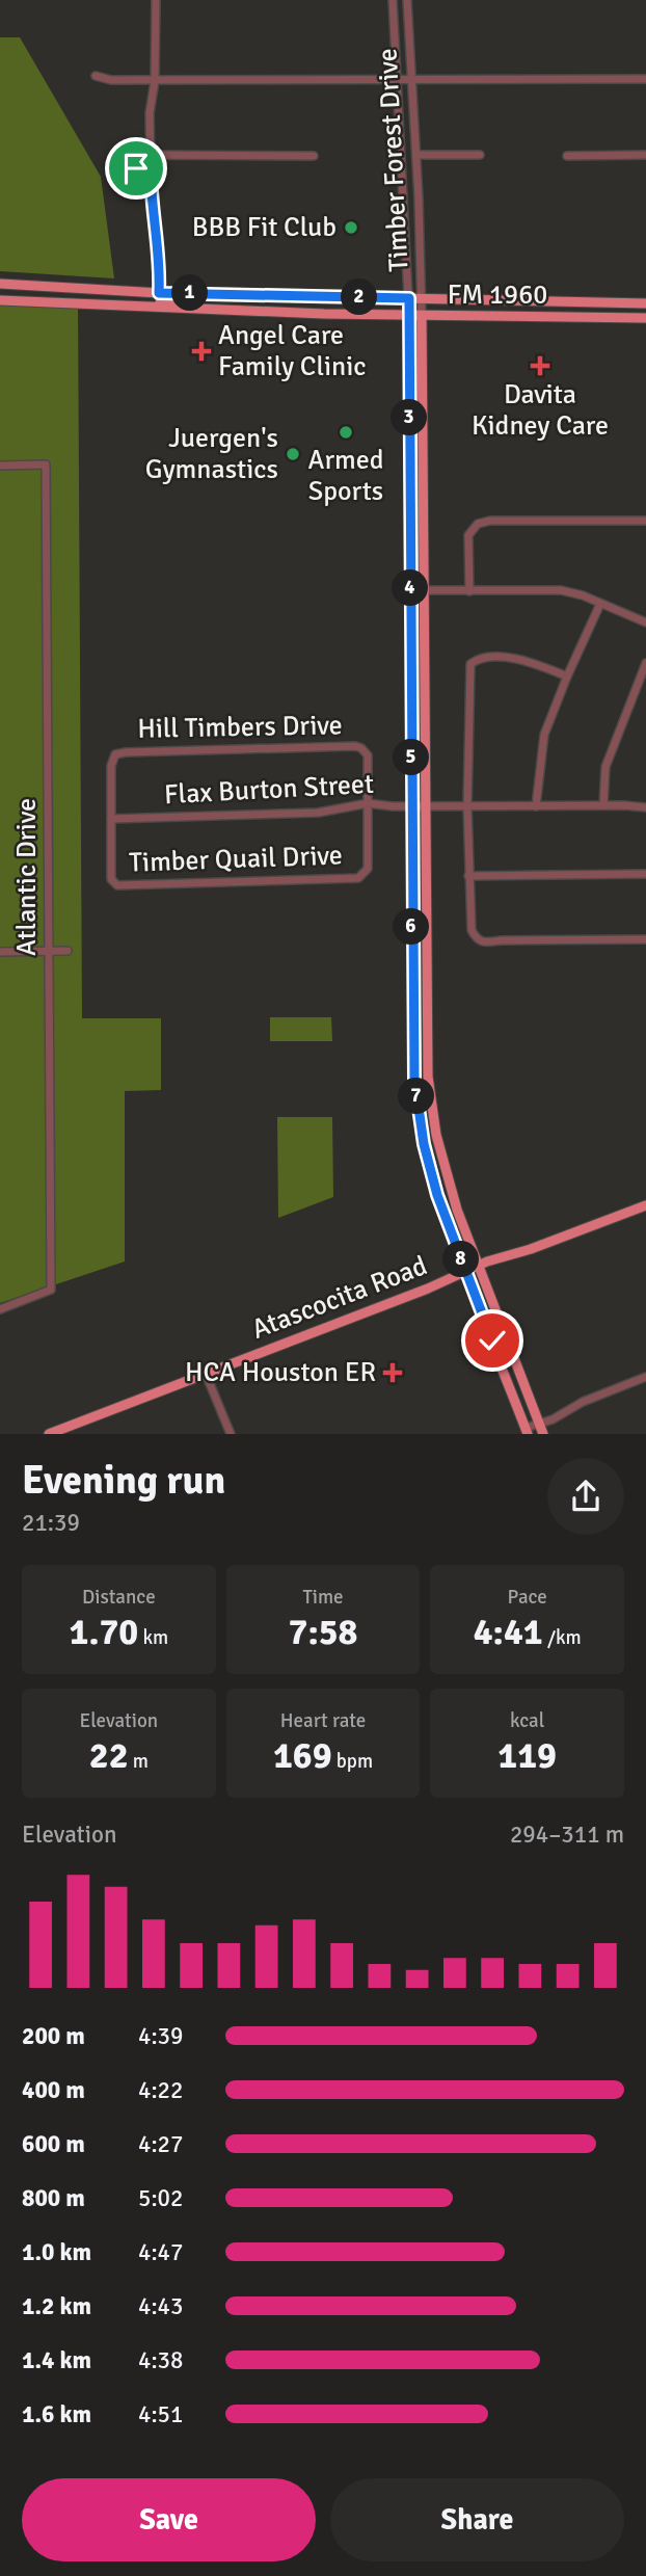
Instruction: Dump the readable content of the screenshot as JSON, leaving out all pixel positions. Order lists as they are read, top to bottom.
{
  "streets": {
    "main road": ["Timber Forest Drive", "FM 1960", "Atascocita Road"],
    "street": [
      "Hill Timbers Drive",
      "Flax Burton Street",
      "Timber Quail Drive",
      "Atlantic Drive"
    ]
  },
  "crossings": [
    ["Timber Forest Drive", "FM 1960"],
    ["Timber Forest Drive", "Flax Burton Street"],
    ["Timber Forest Drive", "Atascocita Road"],
    ["Hill Timbers Drive", "Flax Burton Street"],
    ["Hill Timbers Drive", "Timber Quail Drive"],
    ["Flax Burton Street", "Timber Quail Drive"]
  ],
  "places": {
    "other": ["BBB Fit Club", "Armed Sports", "Juergen's Gymnastics"],
    "health": ["Angel Care Family Clinic", "Davita Kidney Care", "HCA Houston ER"]
  },
  "page": {
    "pins": [
      "1",
      "2",
      "3",
      "4",
      "5",
      "6",
      "7",
      "8"
    ],
    "heading": ["Evening run", "21:39"],
    "stats": [
      ["Distance", "1.70 km"],
      ["Time", "7:58"],
      ["Pace", "4:41 /km"],
      ["Elevation", "22 m"],
      ["Heart rate", "169 bpm"],
      ["kcal", "119"]
    ],
    "chart": ["Elevation", "294–311 m"],
    "list": [
      {
        "name": "200 m",
        "note": "4:39"
      },
      {
        "name": "400 m",
        "note": "4:22"
      },
      {
        "name": "600 m",
        "note": "4:27"
      },
      {
        "name": "800 m",
        "note": "5:02"
      },
      {
        "name": "1.0 km",
        "note": "4:47"
      },
      {
        "name": "1.2 km",
        "note": "4:43"
      },
      {
        "name": "1.4 km",
        "note": "4:38"
      },
      {
        "name": "1.6 km",
        "note": "4:51"
      }
    ],
    "buttons": ["Save", "Share"]
  }
}
